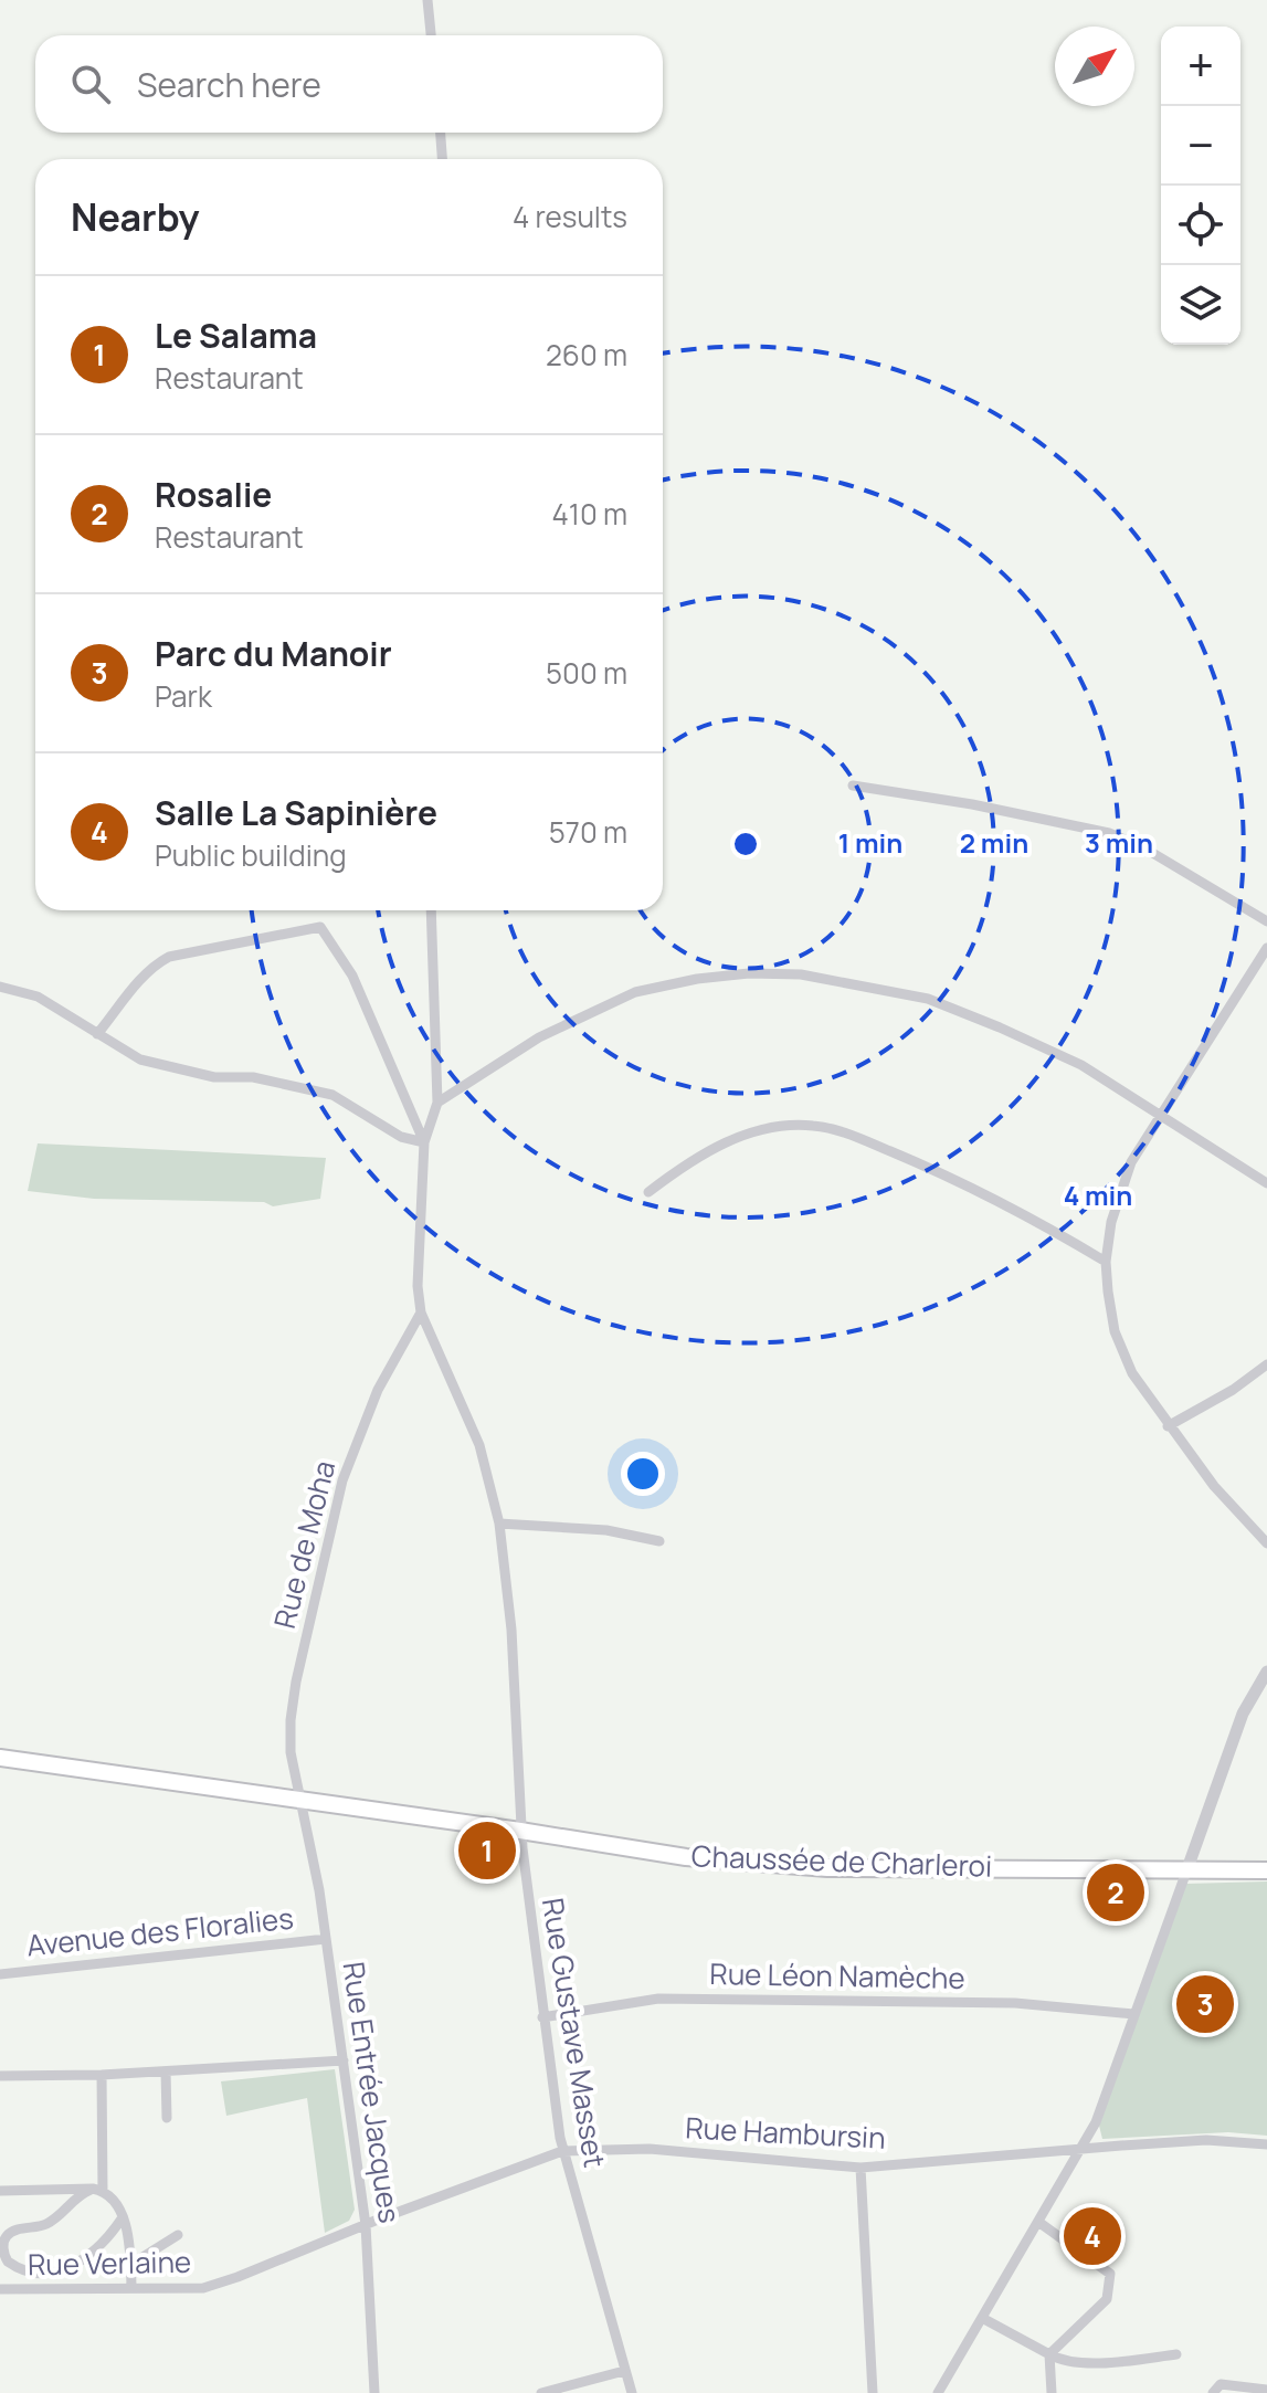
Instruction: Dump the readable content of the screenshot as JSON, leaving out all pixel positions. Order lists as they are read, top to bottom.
{
  "streets": {
    "main road": ["Chaussée de Charleroi"],
    "street": [
      "Rue de Moha",
      "Avenue des Floralies",
      "Rue Léon Namèche",
      "Rue Gustave Masset",
      "Rue Entrée Jacques",
      "Rue Hambursin",
      "Rue Verlaine"
    ]
  },
  "crossings": [
    ["Rue de Moha", "Chaussée de Charleroi"],
    ["Rue de Moha", "Rue Gustave Masset"],
    ["Rue de Moha", "Rue Entrée Jacques"],
    ["Chaussée de Charleroi", "Rue Gustave Masset"],
    ["Chaussée de Charleroi", "Rue Entrée Jacques"],
    ["Avenue des Floralies", "Rue Entrée Jacques"],
    ["Rue Léon Namèche", "Rue Gustave Masset"],
    ["Rue Gustave Masset", "Rue Hambursin"],
    ["Rue Entrée Jacques", "Rue Hambursin"],
    ["Rue Entrée Jacques", "Rue Verlaine"],
    ["Rue Hambursin", "Rue Verlaine"]
  ],
  "north": "top right",
  "page": {
    "map_buttons": ["+", "−"],
    "search": "Search here",
    "heading": ["Nearby", "4 results"],
    "list": [
      {
        "mark": "1",
        "name": "Le Salama",
        "note": "Restaurant",
        "value": "260 m"
      },
      {
        "mark": "2",
        "name": "Rosalie",
        "note": "Restaurant",
        "value": "410 m"
      },
      {
        "mark": "3",
        "name": "Parc du Manoir",
        "note": "Park",
        "value": "500 m"
      },
      {
        "mark": "4",
        "name": "Salle La Sapinière",
        "note": "Public building",
        "value": "570 m"
      }
    ],
    "pins": [
      "1",
      "2",
      "3",
      "4"
    ]
  },
  "rings": [
    "1 min",
    "2 min",
    "3 min",
    "4 min"
  ]
}
